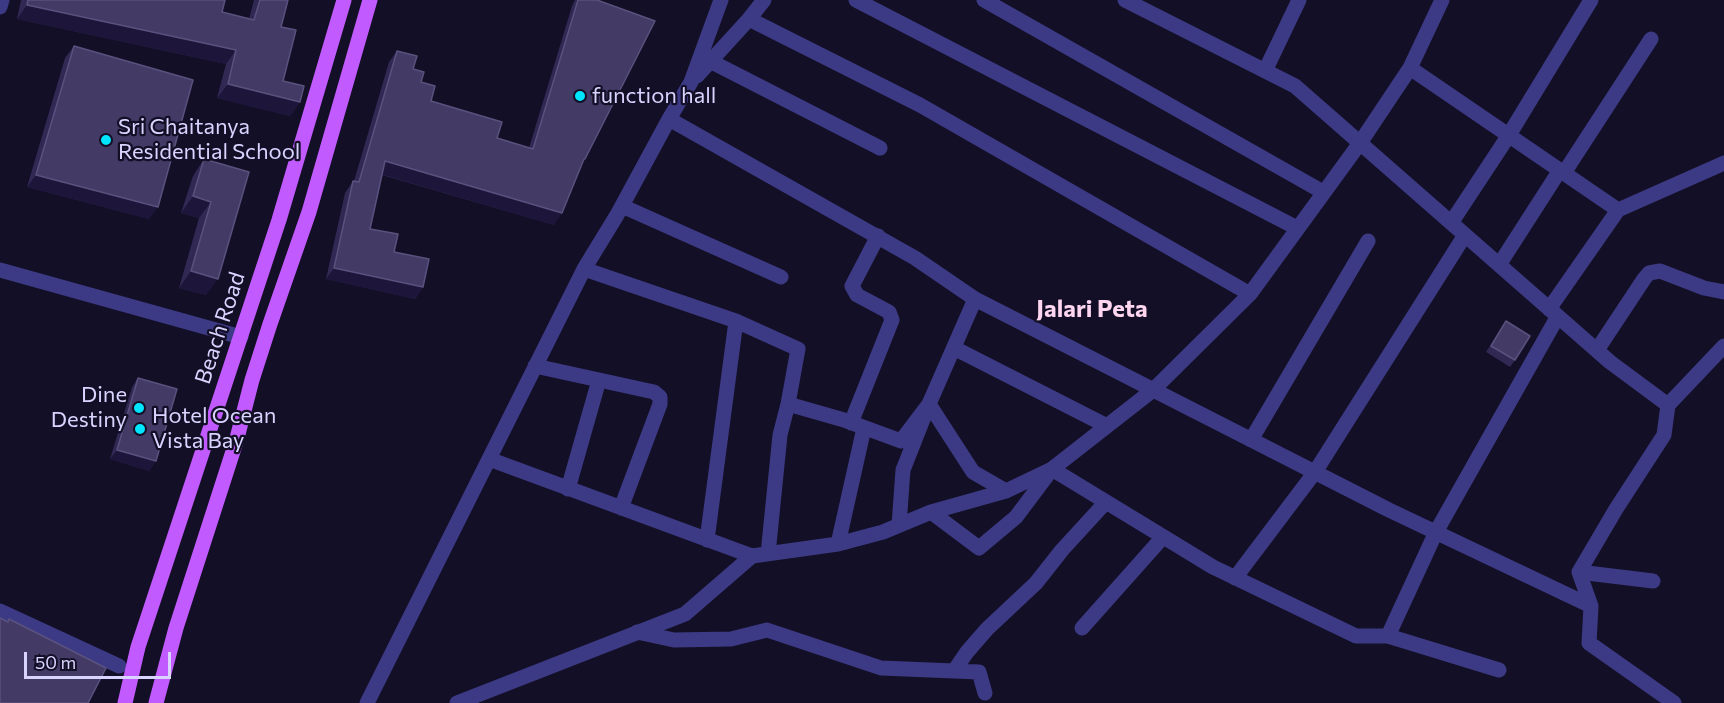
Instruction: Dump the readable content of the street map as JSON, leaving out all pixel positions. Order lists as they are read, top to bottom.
{
  "streets": {
    "main road": ["Beach Road"]
  },
  "districts": ["Jalari Peta"],
  "places": [
    "function hall",
    "Sri Chaitanya Residential School",
    "Dine Destiny",
    "Hotel Ocean Vista Bay"
  ],
  "scale_bar": "50 m"
}
